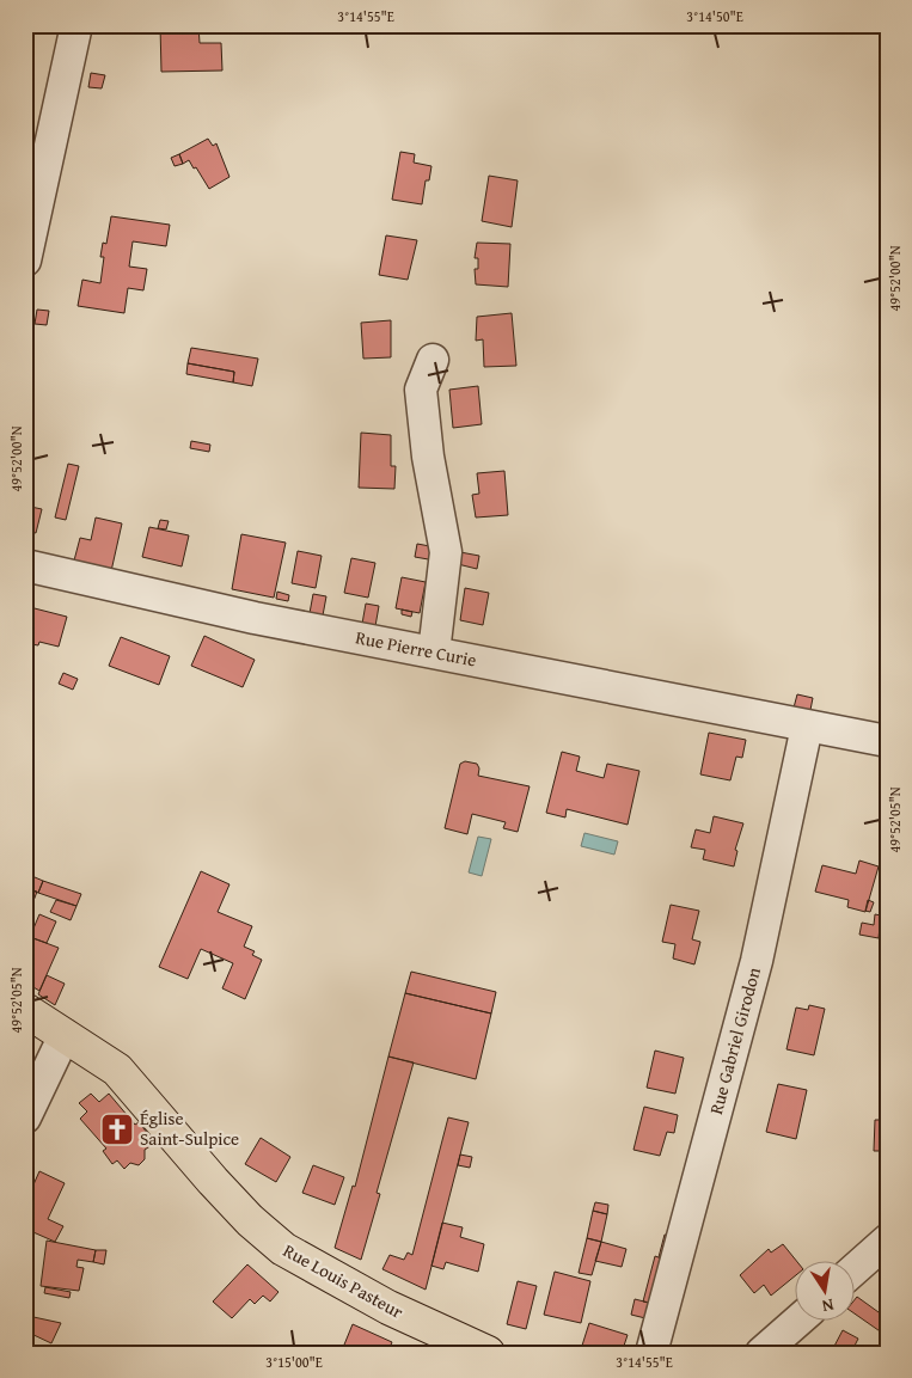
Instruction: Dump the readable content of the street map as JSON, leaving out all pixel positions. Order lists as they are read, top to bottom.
{
  "streets": {
    "main road": ["Rue Louis Pasteur"],
    "street": ["Rue Pierre Curie", "Rue Gabriel Girodon"]
  },
  "crossings": [
    ["Rue Pierre Curie", "Rue Gabriel Girodon"]
  ],
  "places": {
    "church": ["Église Saint-Sulpice"]
  },
  "north": "bottom",
  "coordinates": [
    "3°14'55\"E",
    "3°14'50\"E",
    "49°52'00\"N",
    "49°52'05\"N",
    "3°15'00\"E"
  ]
}
